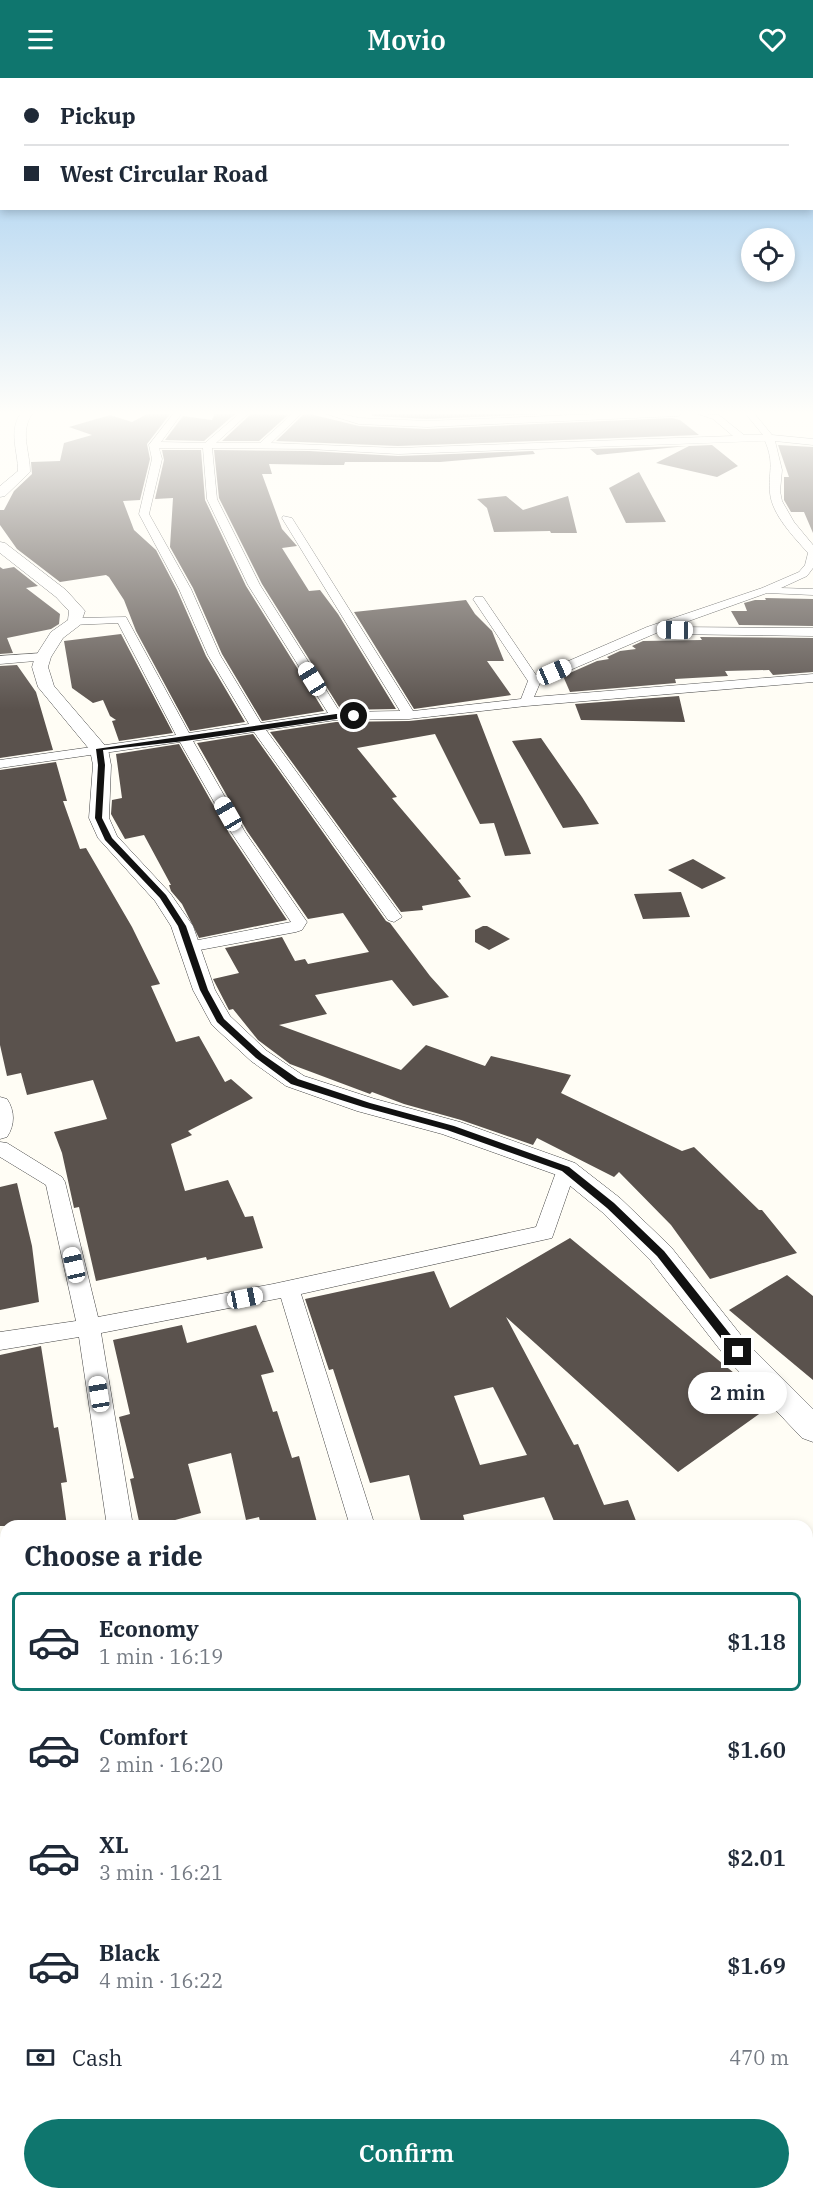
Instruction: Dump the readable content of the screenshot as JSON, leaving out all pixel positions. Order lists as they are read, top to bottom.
{
  "page": {
    "header": "Movio",
    "banner": ["Pickup", "West Circular Road"],
    "bubble": "2 min",
    "heading": "Choose a ride",
    "list": [
      {
        "name": "Economy",
        "note": "1 min · 16:19",
        "value": "$1.18"
      },
      {
        "name": "Comfort",
        "note": "2 min · 16:20",
        "value": "$1.60"
      },
      {
        "name": "XL",
        "note": "3 min · 16:21",
        "value": "$2.01"
      },
      {
        "name": "Black",
        "note": "4 min · 16:22",
        "value": "$1.69"
      }
    ],
    "pay": ["Cash", "470 m"],
    "buttons": "Confirm"
  }
}
